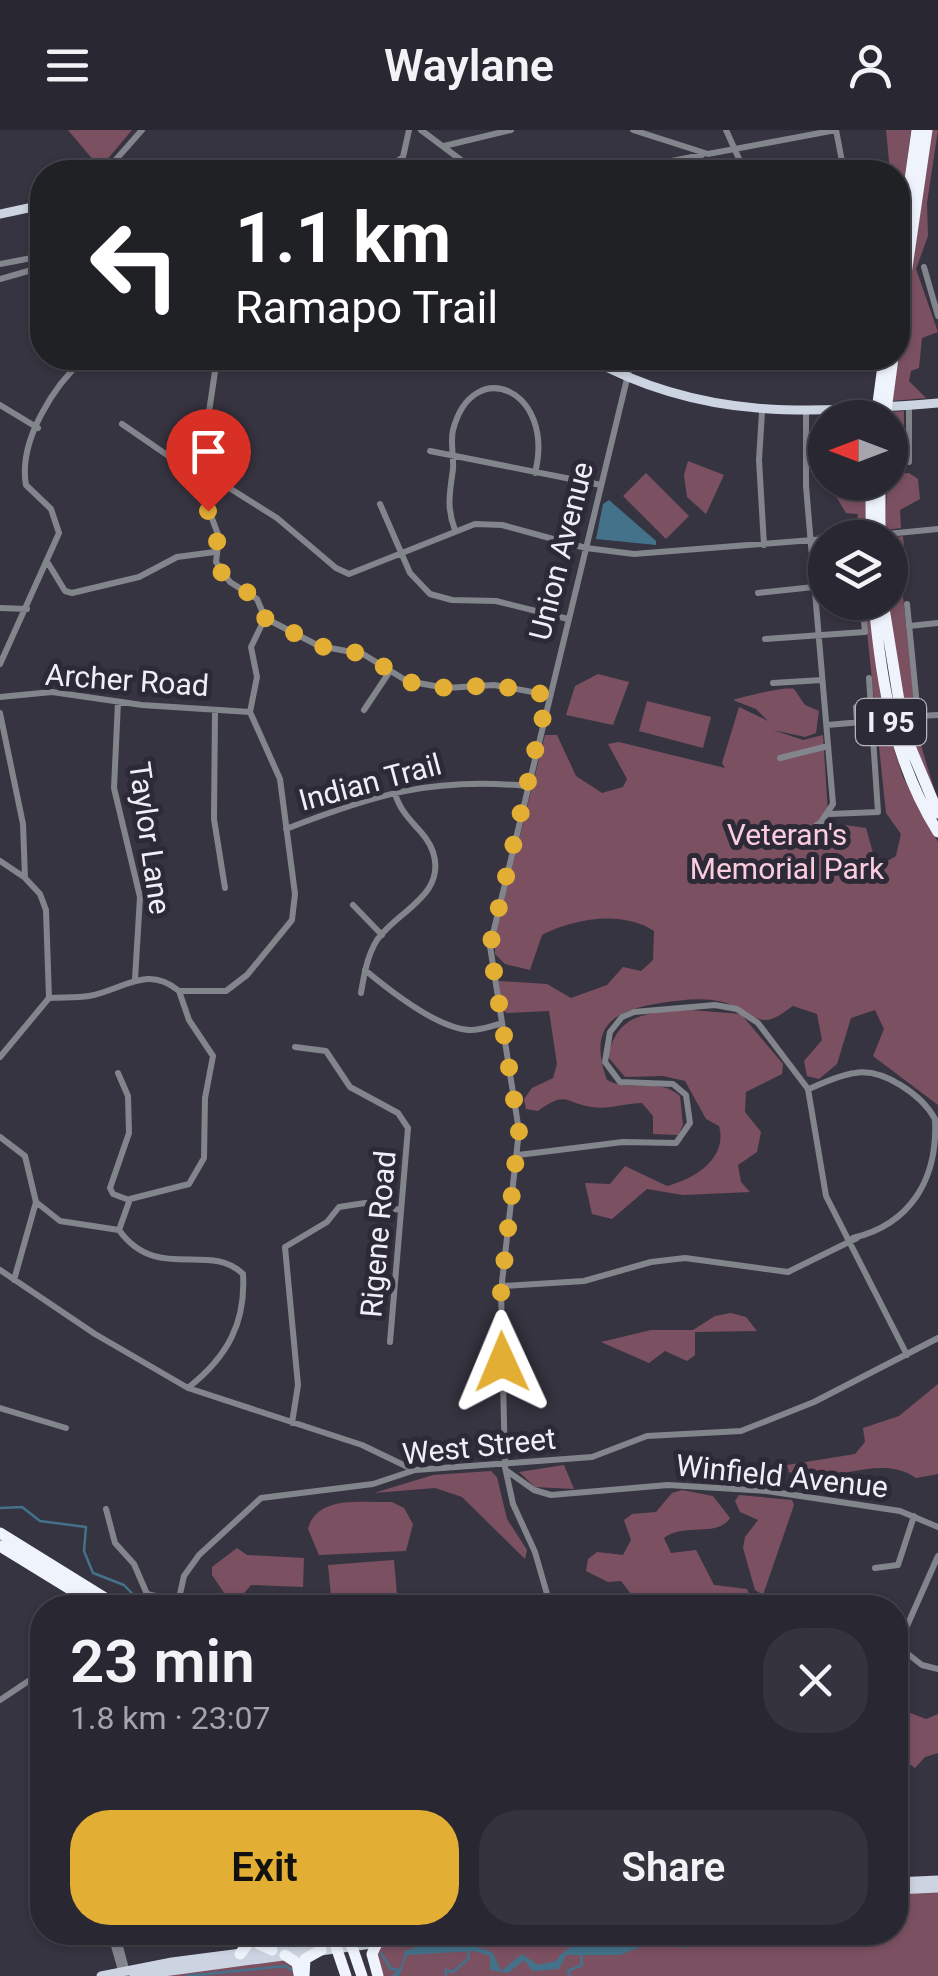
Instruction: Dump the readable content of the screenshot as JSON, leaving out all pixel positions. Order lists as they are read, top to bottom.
{
  "streets": {
    "highway": ["I 95"],
    "street": [
      "Union Avenue",
      "Archer Road",
      "Indian Trail",
      "Taylor Lane",
      "Rigene Road",
      "West Street",
      "Winfield Avenue"
    ]
  },
  "crossings": [
    ["Union Avenue", "Indian Trail"],
    ["Union Avenue", "West Street"],
    ["Union Avenue", "Winfield Avenue"],
    ["Archer Road", "Taylor Lane"],
    ["West Street", "Winfield Avenue"]
  ],
  "parks": ["Veteran's Memorial Park"],
  "north": "left",
  "page": {
    "header": "Waylane",
    "turn": ["1.1 km", "Ramapo Trail"],
    "heading": ["23 min", "1.8 km · 23:07"],
    "buttons": ["Exit", "Share"]
  }
}
